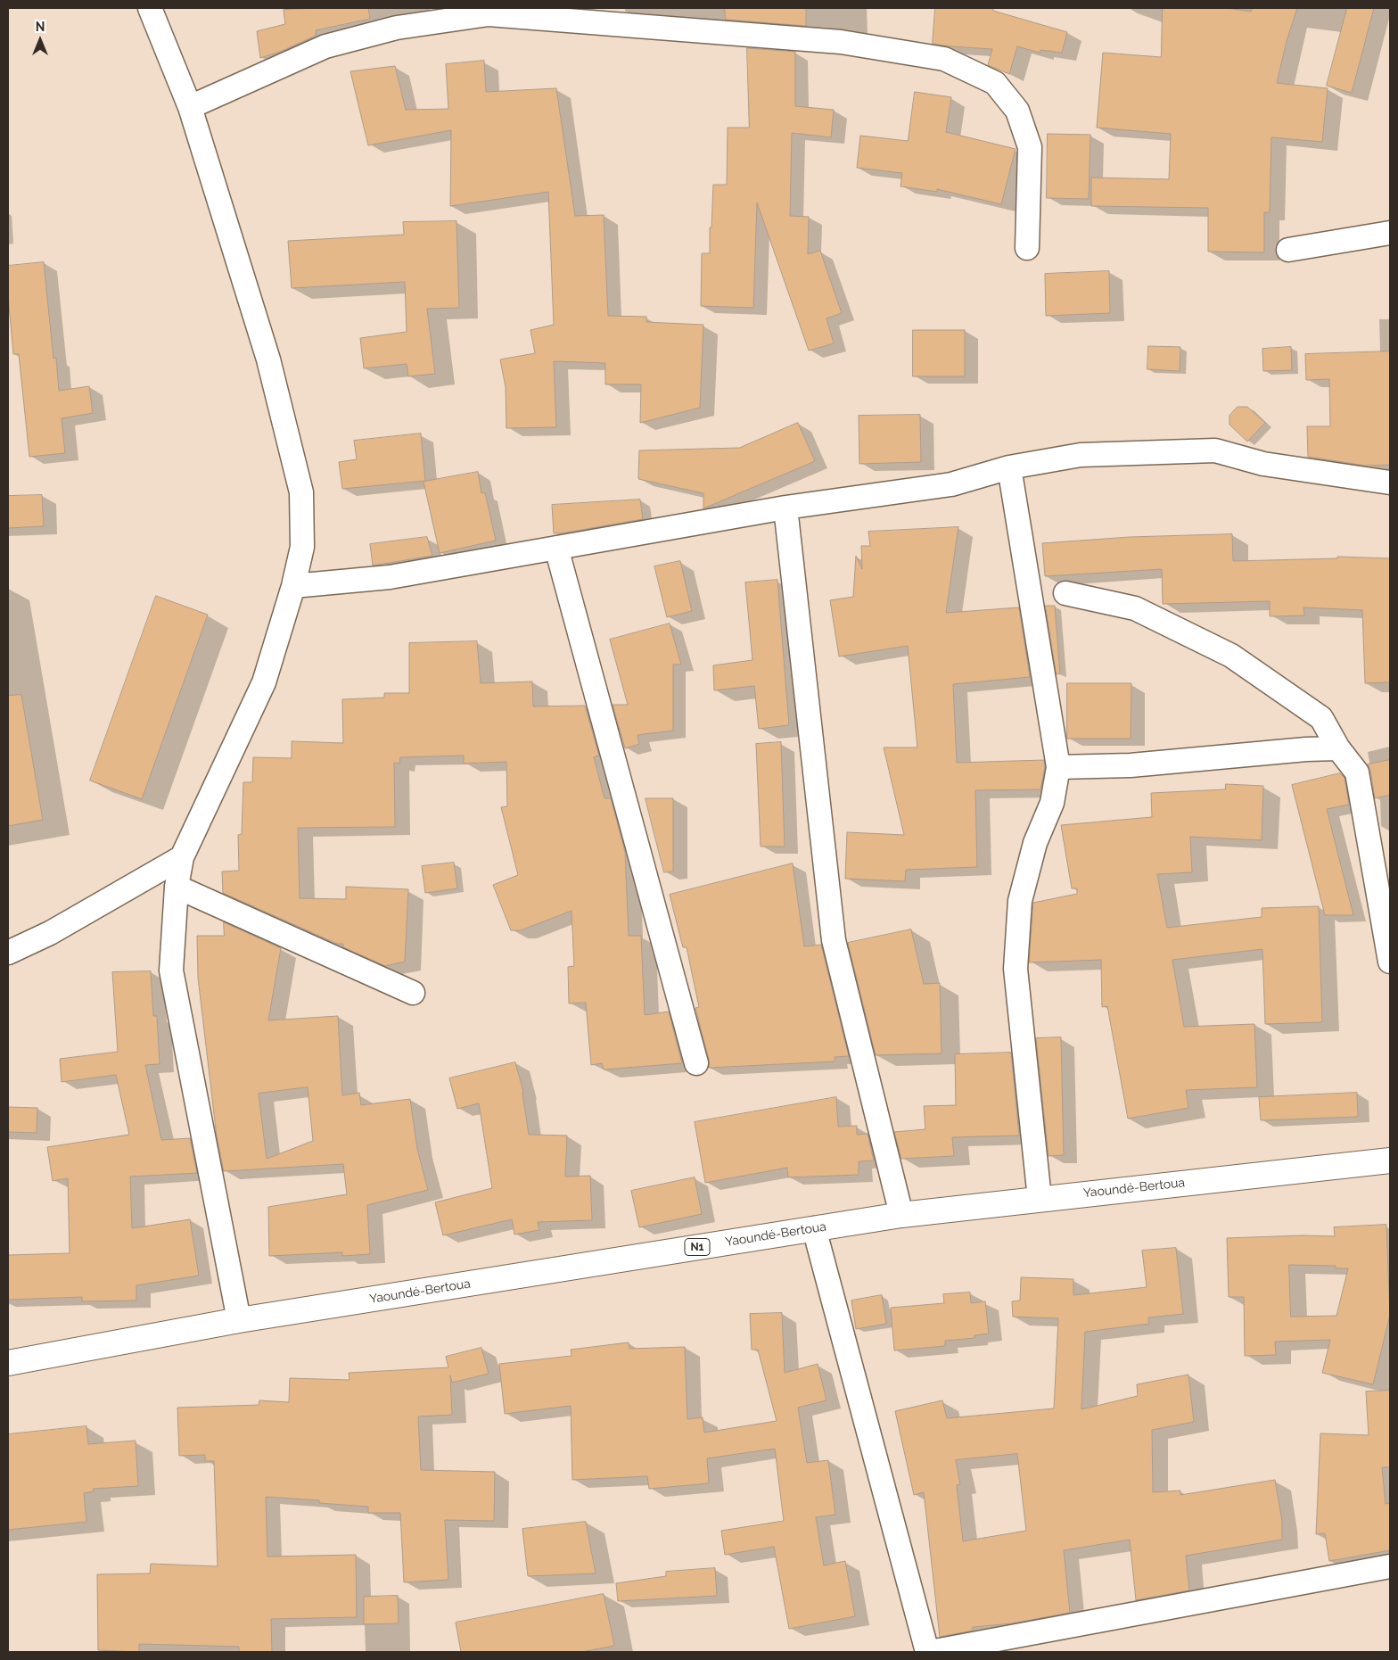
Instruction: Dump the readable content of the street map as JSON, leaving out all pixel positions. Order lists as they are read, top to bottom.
{
  "streets": {
    "highway": ["Yaoundé-Bertoua", "N1"]
  },
  "north": "top"
}
